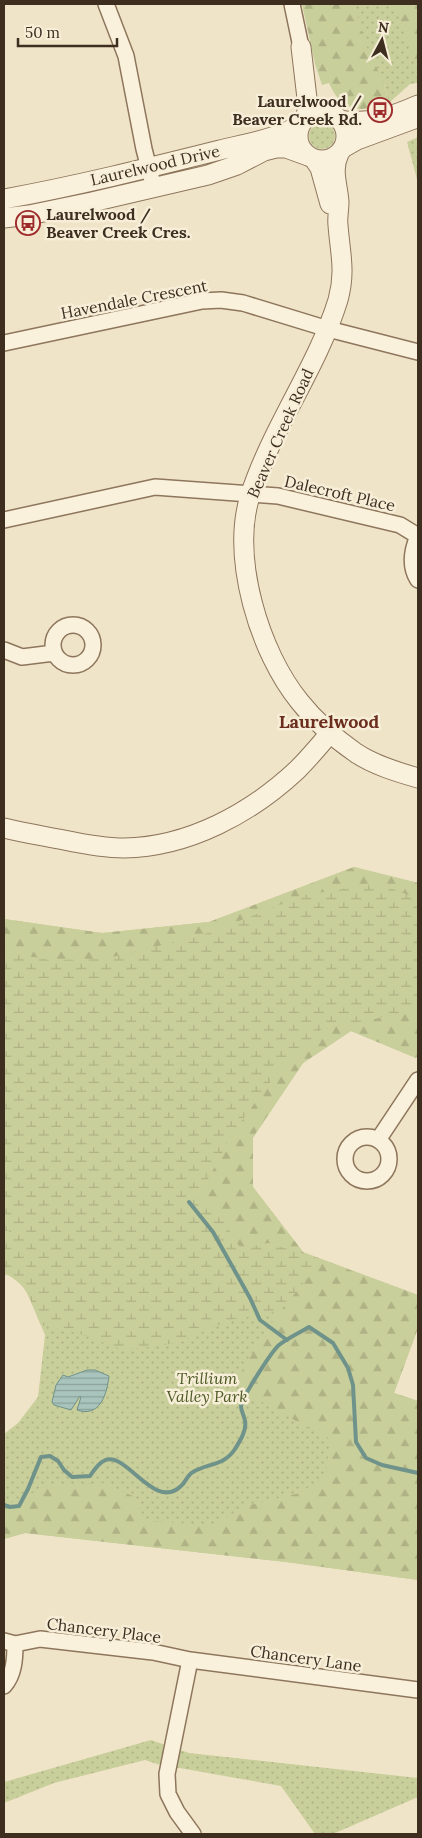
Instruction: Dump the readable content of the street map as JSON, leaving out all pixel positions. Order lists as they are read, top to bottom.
{
  "streets": {
    "street": [
      "Laurelwood Drive",
      "Havendale Crescent",
      "Beaver Creek Road",
      "Dalecroft Place",
      "Chancery Place",
      "Chancery Lane"
    ]
  },
  "crossings": [
    ["Laurelwood Drive", "Beaver Creek Road"],
    ["Havendale Crescent", "Beaver Creek Road"],
    ["Beaver Creek Road", "Dalecroft Place"],
    ["Chancery Place", "Chancery Lane"]
  ],
  "districts": ["Laurelwood"],
  "parks": ["Trillium Valley Park"],
  "places": {
    "bus stop": ["Laurelwood / Beaver Creek Rd.", "Laurelwood / Beaver Creek Cres."]
  },
  "scale_bar": "50 m",
  "north": "top"
}
